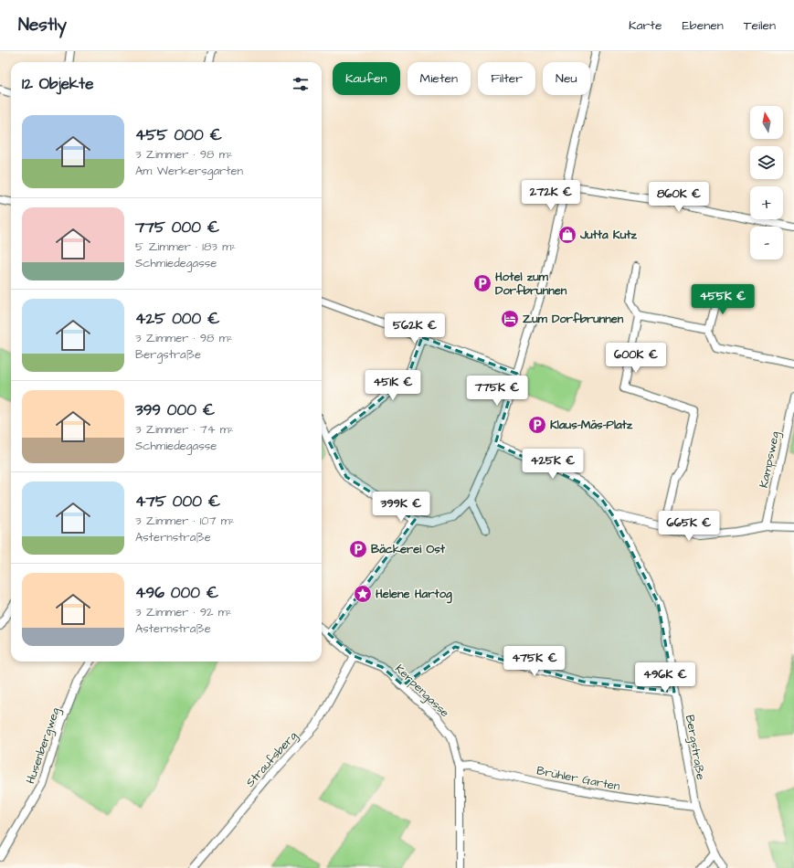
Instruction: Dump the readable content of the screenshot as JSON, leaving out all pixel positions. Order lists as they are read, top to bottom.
{
  "streets": {
    "street": [
      "Kampsweg",
      "Kerpengasse",
      "Husenbergweg",
      "Bergstraße",
      "Straufsberg",
      "Brühler Garten"
    ]
  },
  "crossings": [
    ["Kerpengasse", "Straufsberg"],
    ["Kerpengasse", "Brühler Garten"],
    ["Bergstraße", "Brühler Garten"]
  ],
  "places": {
    "shop": ["Jutta Kutz"],
    "parking": ["Hotel zum Dorfbrunnen", "Klaus-Mäs-Platz", "Bäckerei Ost"],
    "hotel": ["Zum Dorfbrunnen"],
    "place": ["Helene Hartog"]
  },
  "north": "top",
  "page": {
    "header": "Nestly",
    "nav": ["Karte", "Ebenen", "Teilen"],
    "chip": [
      "Kaufen",
      "Mieten",
      "Filter",
      "Neu"
    ],
    "heading": "12 Objekte",
    "map_buttons": ["+", "−"],
    "list": [
      {
        "name": "455 000 €",
        "note": "3 Zimmer · 98 m² · Am Werkersgarten"
      },
      {
        "name": "775 000 €",
        "note": "5 Zimmer · 183 m² · Schmiedegasse"
      },
      {
        "name": "425 000 €",
        "note": "3 Zimmer · 98 m² · Bergstraße"
      },
      {
        "name": "399 000 €",
        "note": "3 Zimmer · 74 m² · Schmiedegasse"
      },
      {
        "name": "475 000 €",
        "note": "3 Zimmer · 107 m² · Asternstraße"
      },
      {
        "name": "496 000 €",
        "note": "3 Zimmer · 92 m² · Asternstraße"
      }
    ],
    "price": [
      "272K €",
      "860K €",
      "455K €",
      "562K €",
      "600K €",
      "451K €",
      "775K €",
      "425K €",
      "399K €",
      "665K €",
      "475K €",
      "496K €"
    ]
  }
}
